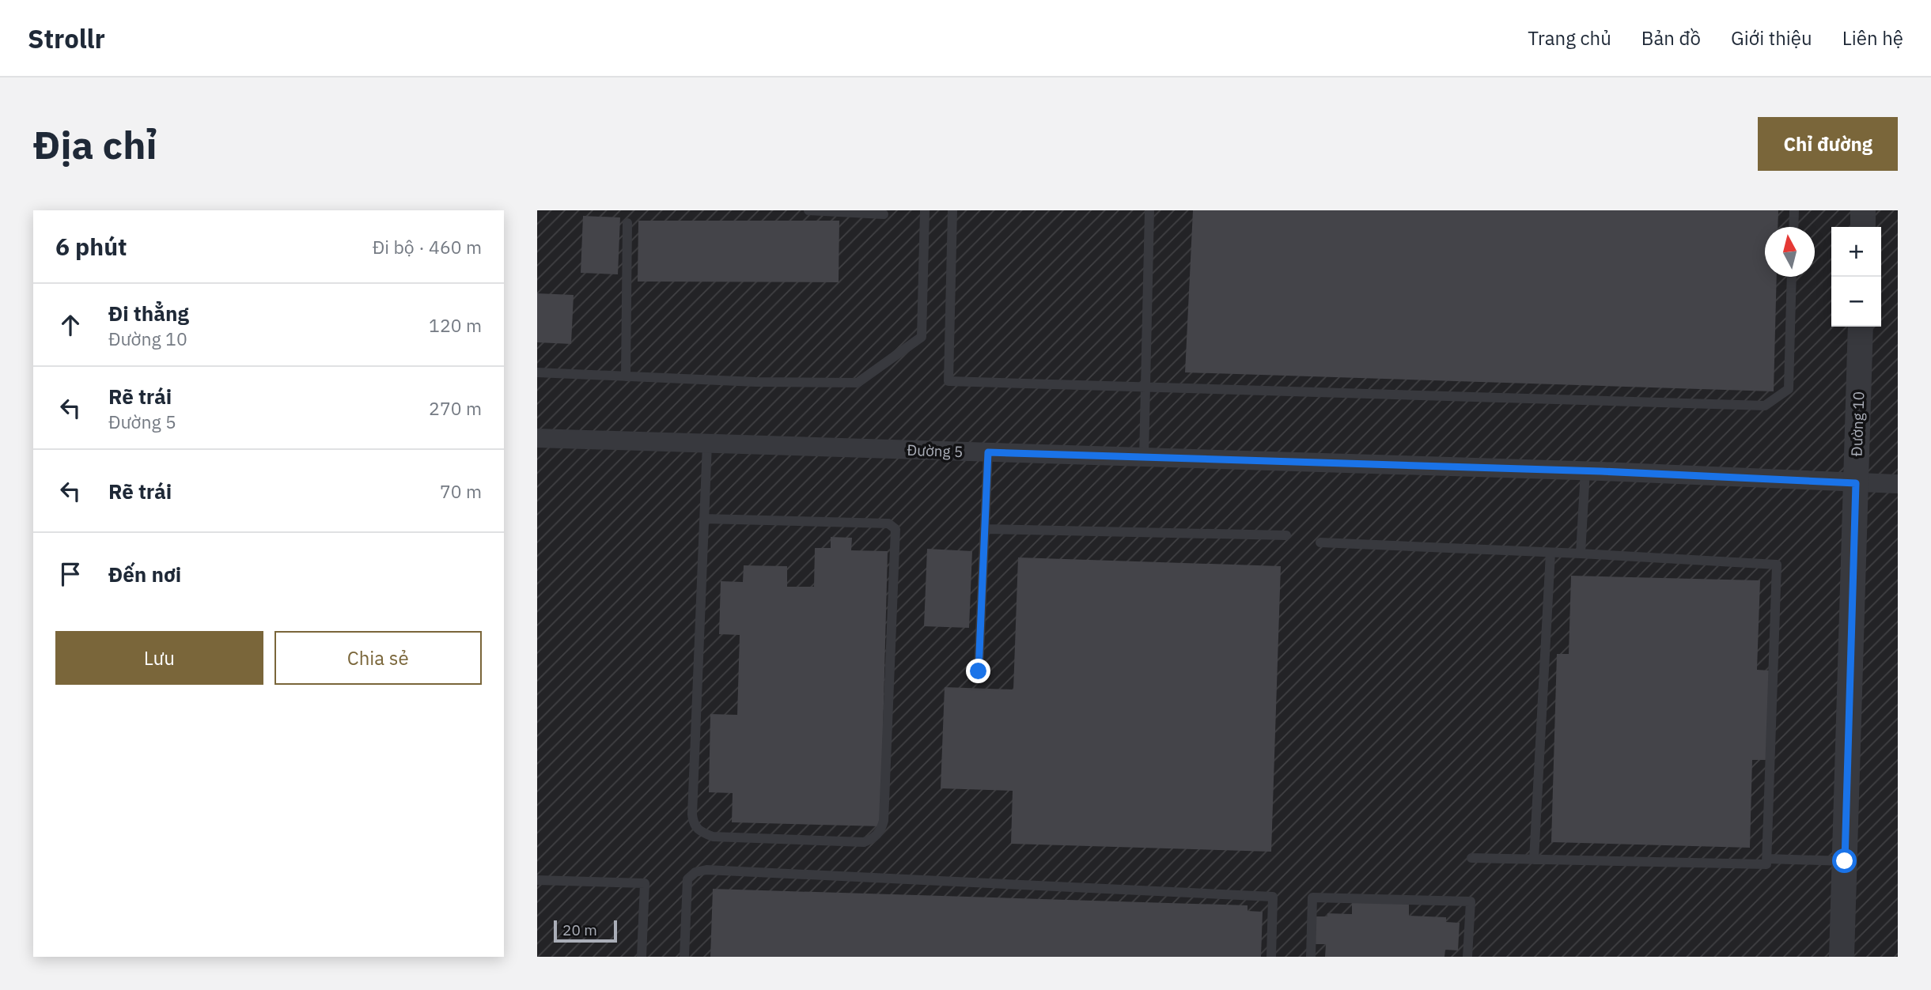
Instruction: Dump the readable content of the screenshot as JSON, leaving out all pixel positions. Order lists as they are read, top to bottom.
{
  "streets": {
    "street": ["Đường 10", "Đường 5"]
  },
  "crossings": [
    ["Đường 10", "Đường 5"]
  ],
  "scale_bar": "20 m",
  "north": "top",
  "page": {
    "header": "Strollr",
    "nav": [
      "Trang chủ",
      "Bản đồ",
      "Giới thiệu",
      "Liên hệ"
    ],
    "buttons": [
      "Chỉ đường",
      ["Lưu", "Chia sẻ"]
    ],
    "title": "Địa chỉ",
    "heading": ["6 phút", "Đi bộ · 460 m"],
    "map_buttons": ["+", "−"],
    "list": [
      ["Đi thẳng", "Đường 10", "120 m"],
      ["Rẽ trái", "Đường 5", "270 m"],
      ["Rẽ trái", "70 m"],
      "Đến nơi"
    ],
    "scale": "20 m"
  }
}
